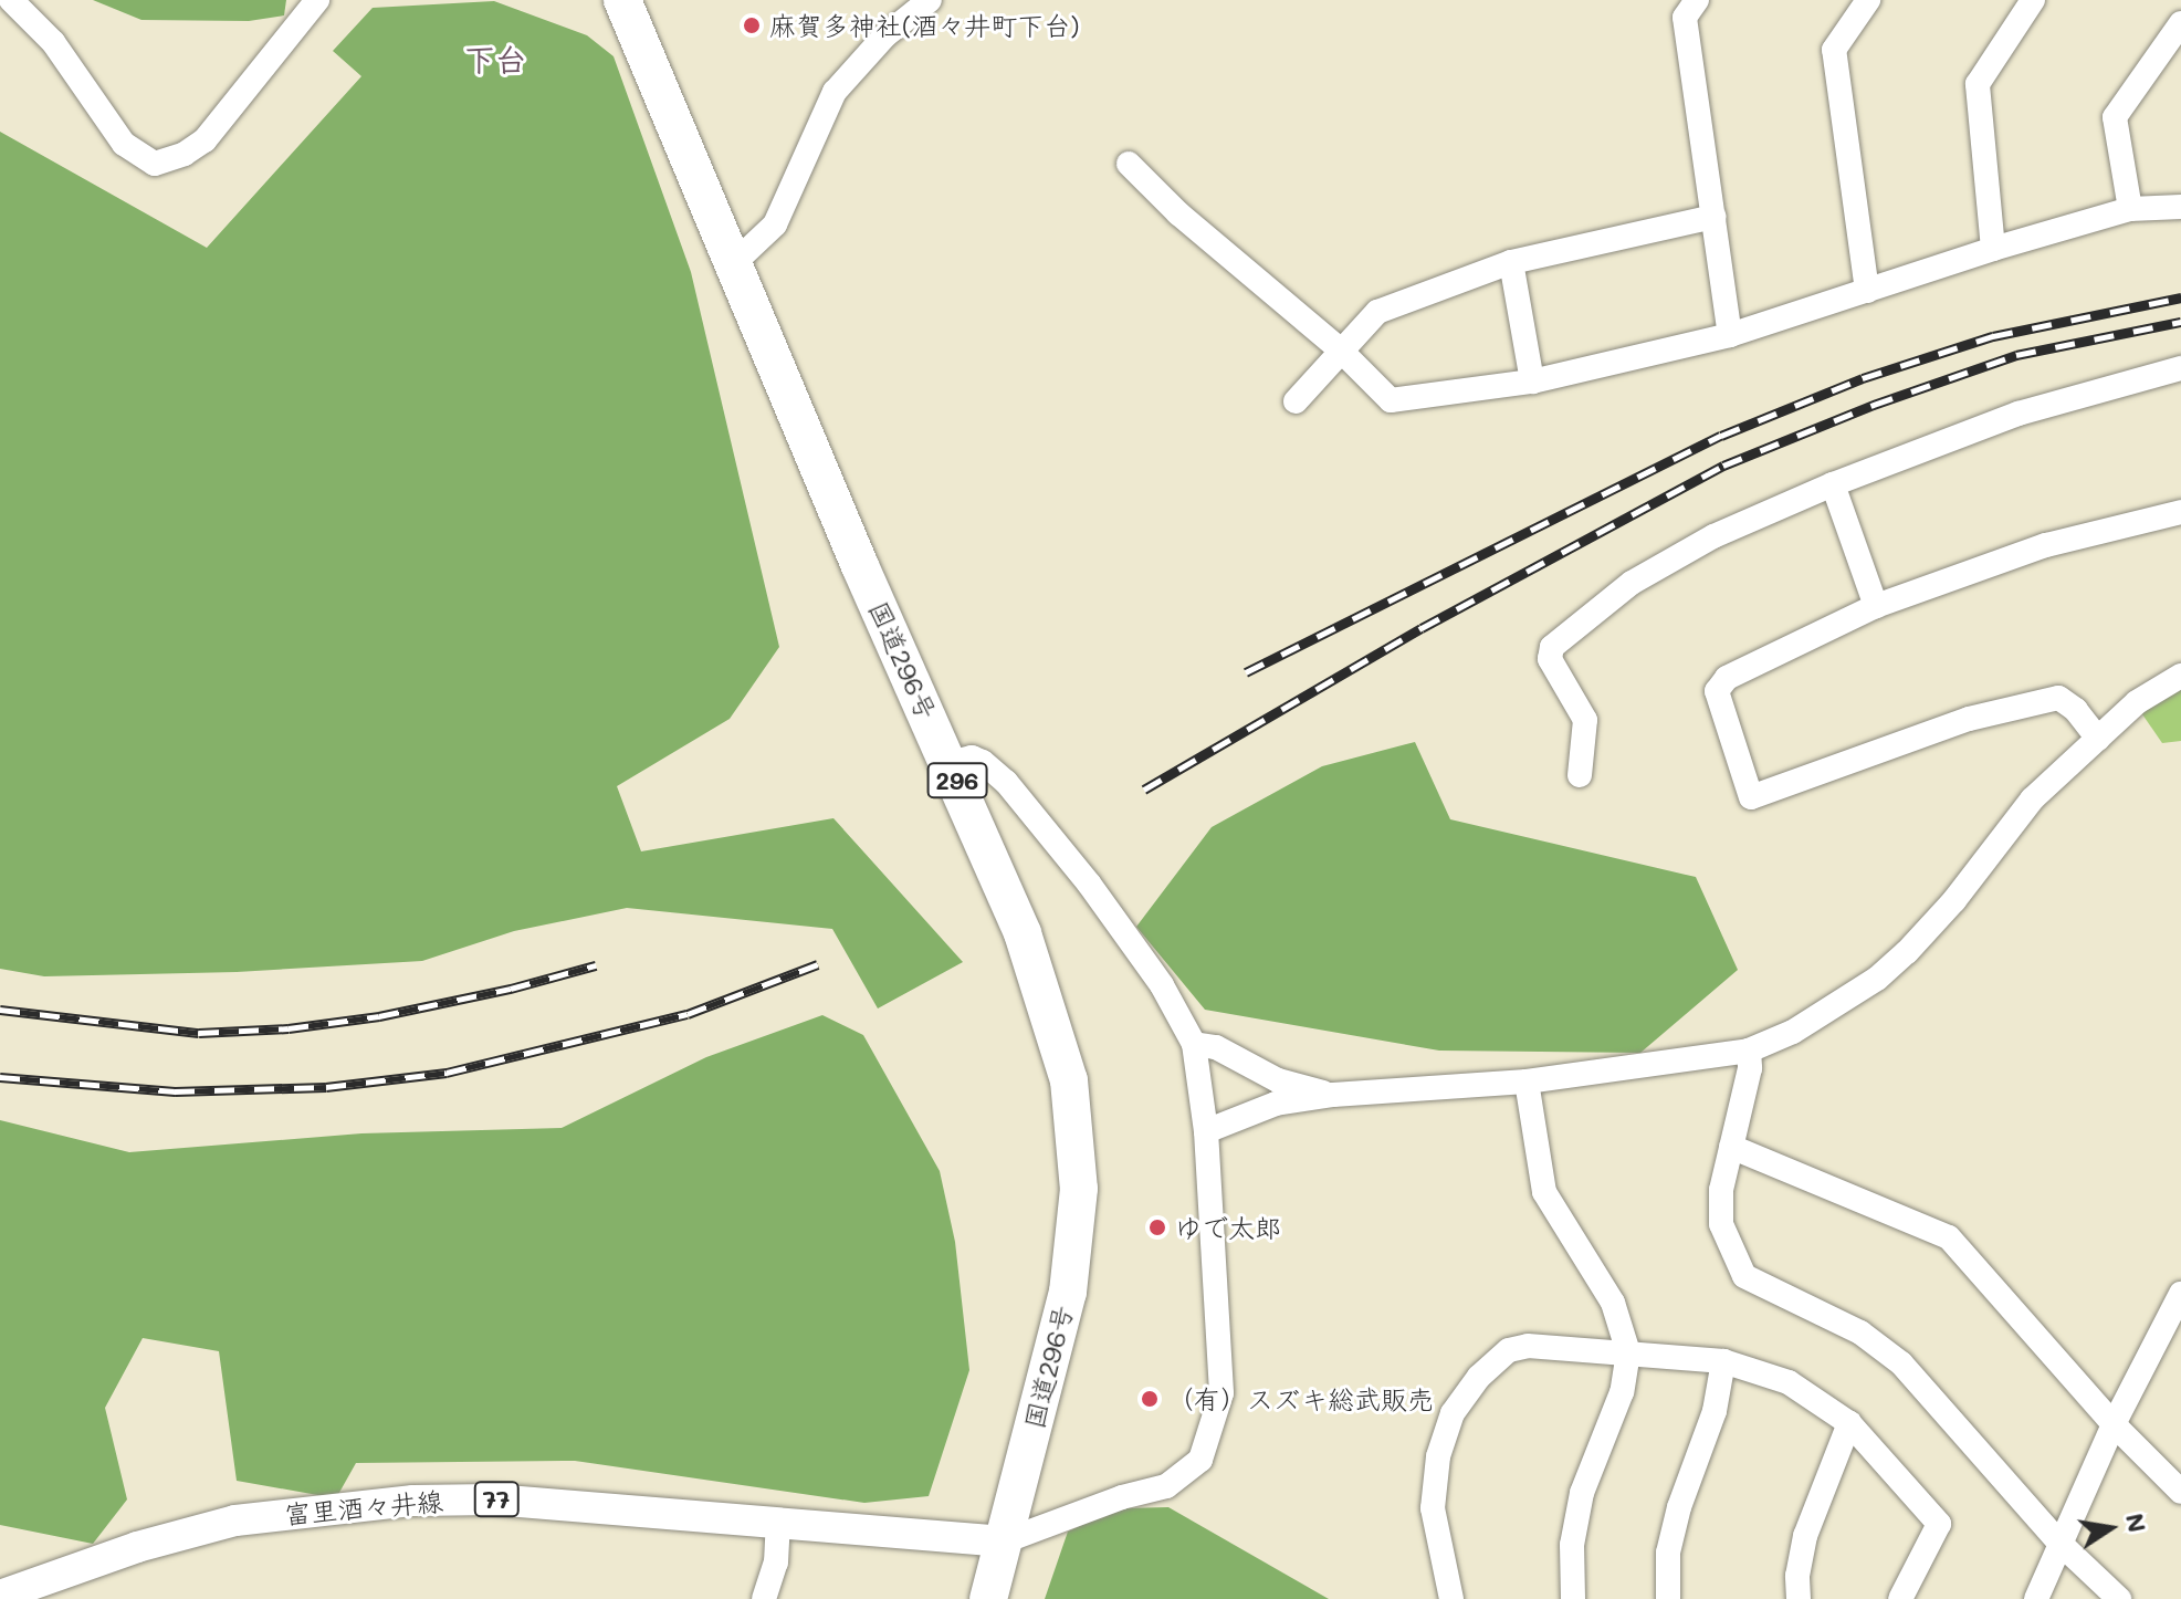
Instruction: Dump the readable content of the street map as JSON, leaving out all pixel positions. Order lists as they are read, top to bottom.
{
  "streets": {
    "highway": ["国道296号", "296"],
    "main road": ["77", "富里酒々井線"]
  },
  "crossings": [
    ["国道296号", "富里酒々井線"]
  ],
  "districts": ["下台"],
  "places": ["麻賀多神社(酒々井町下台)", "ゆで太郎", "（有）スズキ総武販売"],
  "north": "right"
}
